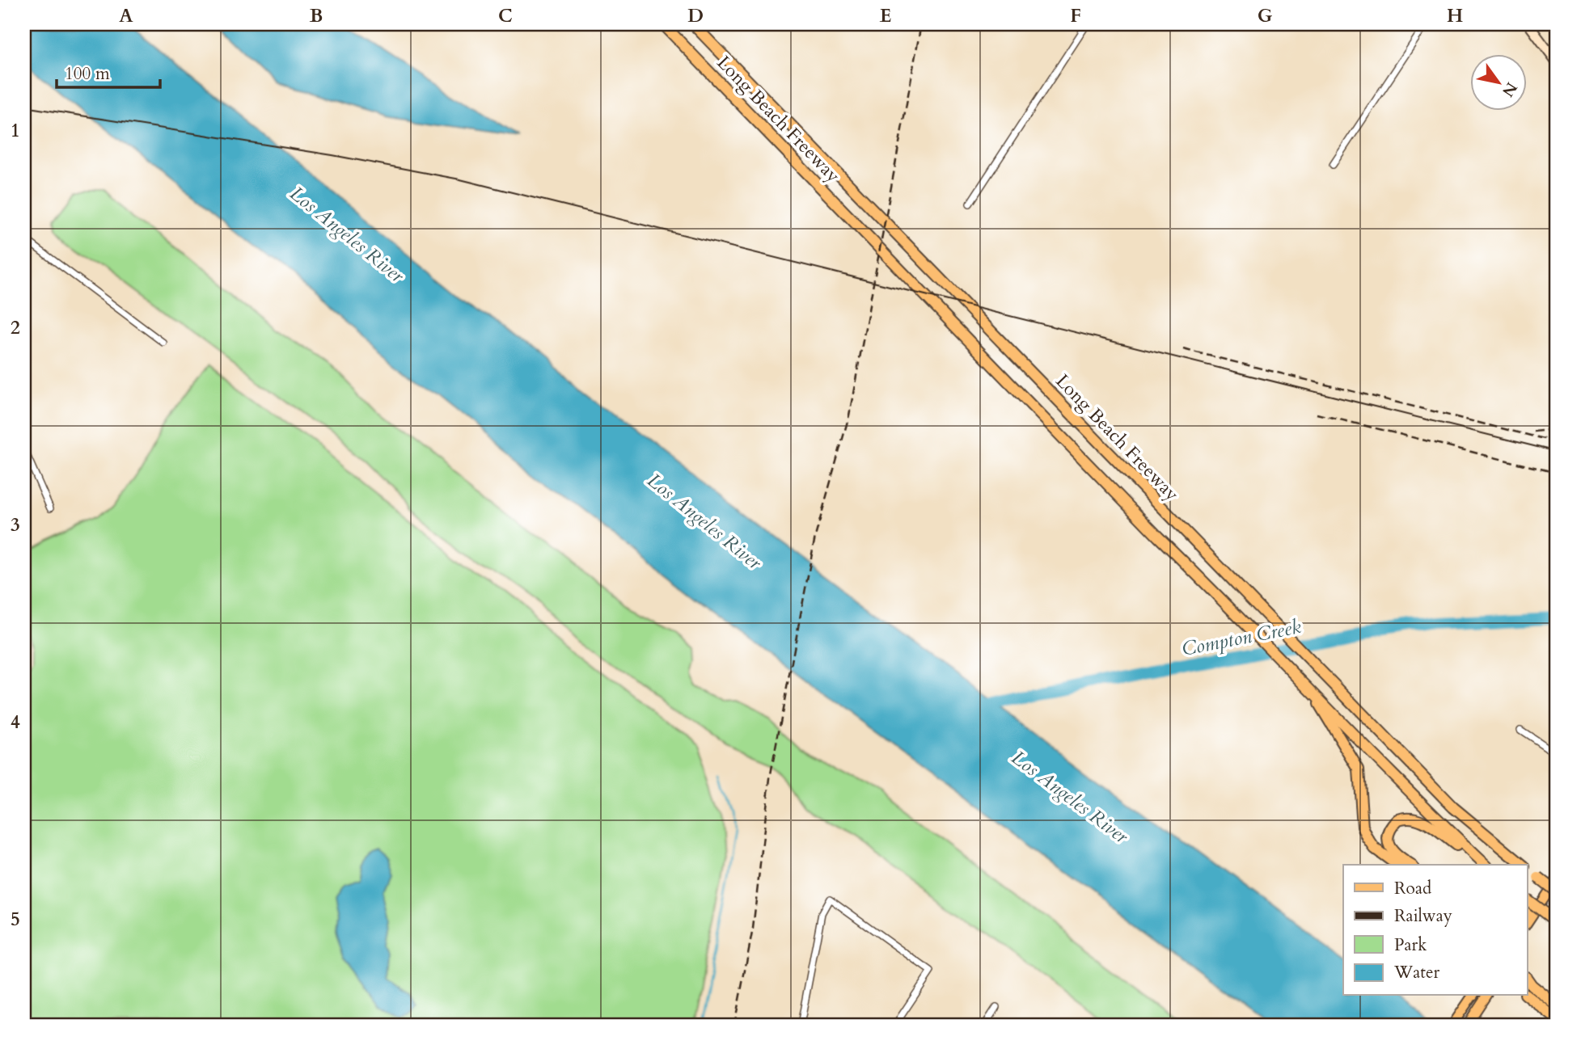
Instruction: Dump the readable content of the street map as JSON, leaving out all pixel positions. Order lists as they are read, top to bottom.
{
  "streets": {
    "highway": ["Long Beach Freeway"]
  },
  "water": ["Los Angeles River", "Compton Creek"],
  "legend": [
    "Road",
    "Railway",
    "Park",
    "Water"
  ],
  "scale_bar": "100 m",
  "north": "bottom right",
  "grid": {
    "columns": [
      "A",
      "B",
      "C",
      "D",
      "E",
      "F",
      "G",
      "H"
    ],
    "rows": [
      "1",
      "2",
      "3",
      "4",
      "5"
    ]
  }
}
